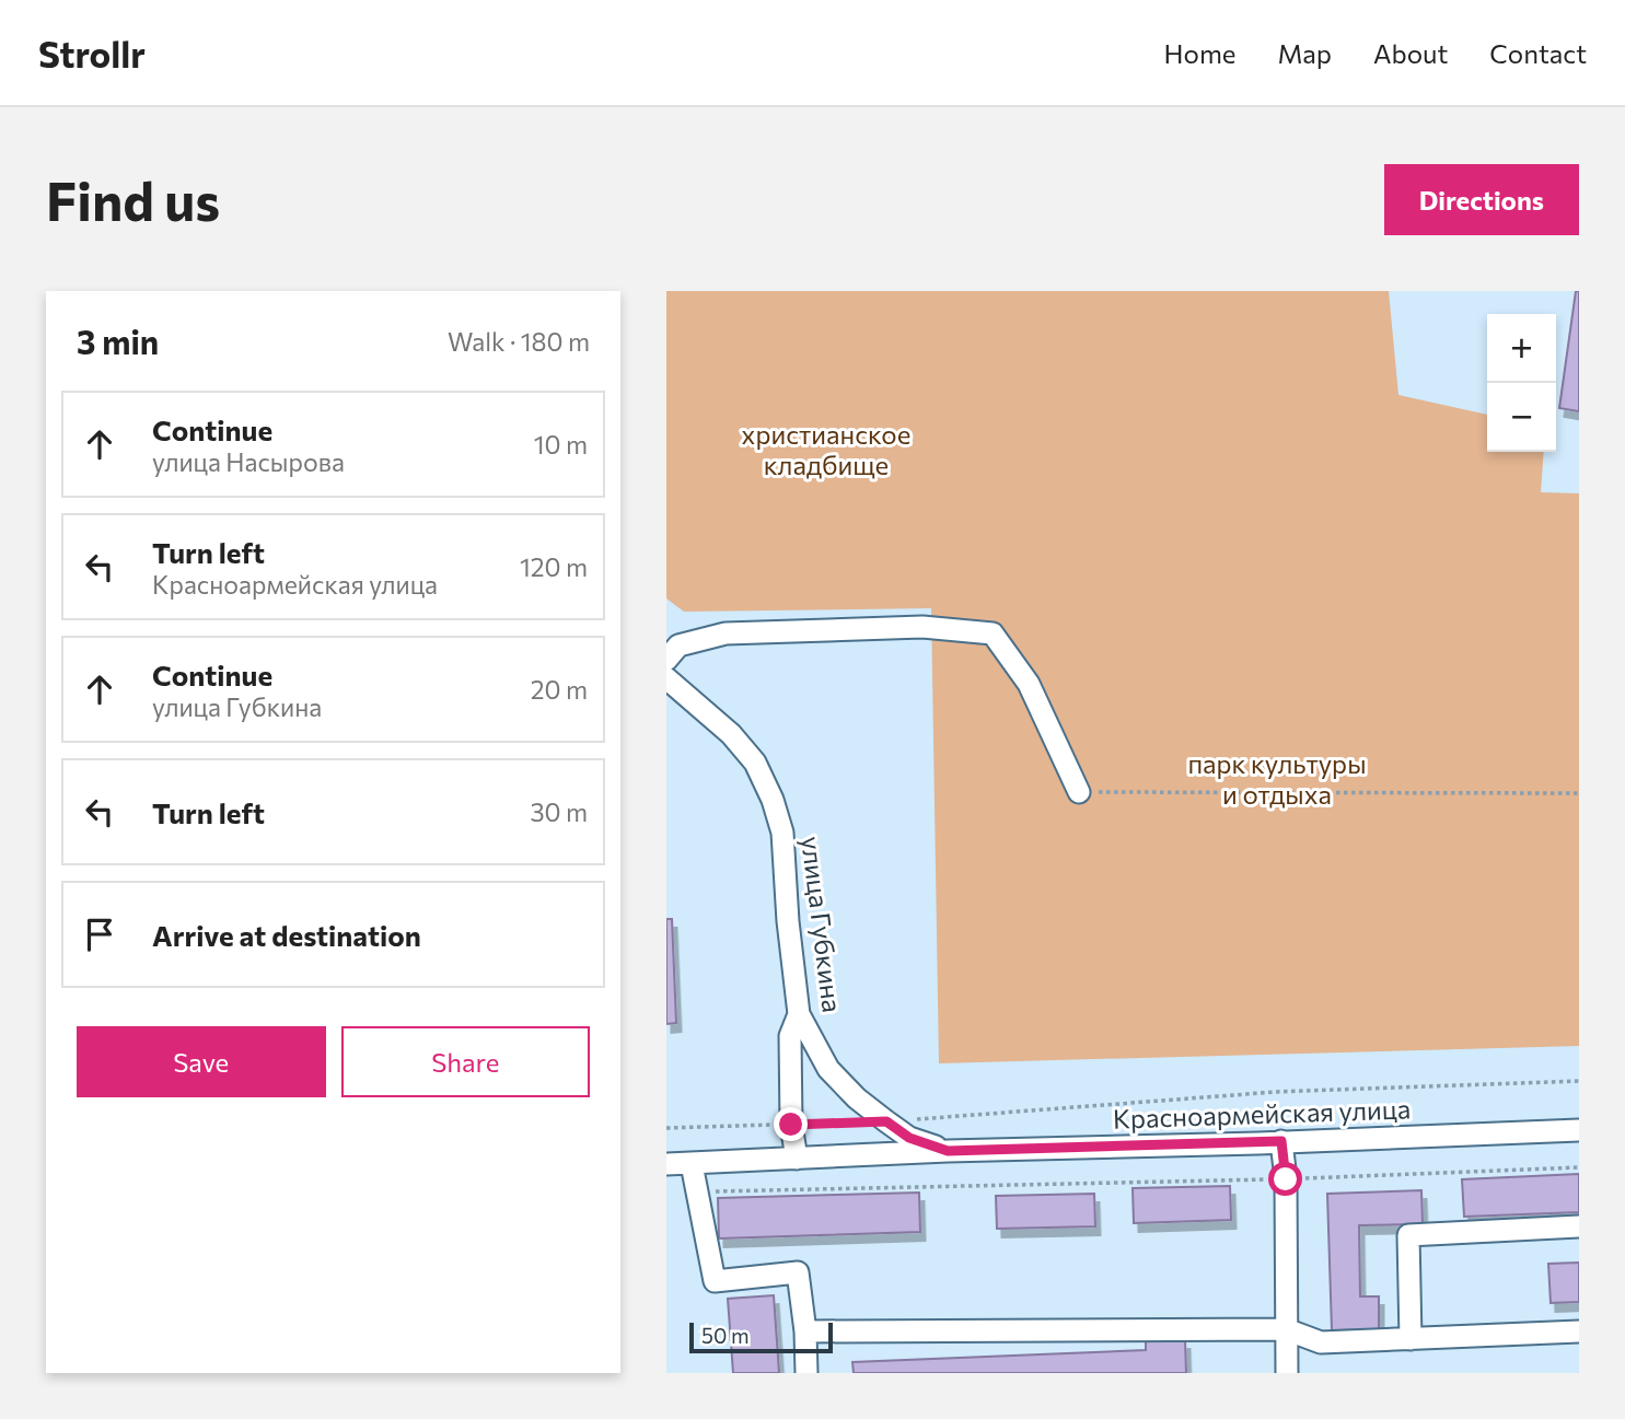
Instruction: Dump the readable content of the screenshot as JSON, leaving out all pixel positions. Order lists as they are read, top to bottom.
{
  "streets": {
    "street": ["улица Губкина", "Красноармейская улица"]
  },
  "crossings": [
    ["улица Губкина", "Красноармейская улица"]
  ],
  "parks": ["христианское кладбище", "парк культуры и отдыха"],
  "scale_bar": "50 m",
  "page": {
    "header": "Strollr",
    "nav": [
      "Home",
      "Map",
      "About",
      "Contact"
    ],
    "buttons": [
      "Directions",
      ["Save", "Share"]
    ],
    "title": "Find us",
    "heading": ["3 min", "Walk · 180 m"],
    "map_buttons": ["+", "−"],
    "list": [
      ["Continue", "улица Насырова", "10 m"],
      ["Turn left", "Красноармейская улица", "120 m"],
      ["Continue", "улица Губкина", "20 m"],
      ["Turn left", "30 m"],
      "Arrive at destination"
    ],
    "scale": "50 m"
  }
}
